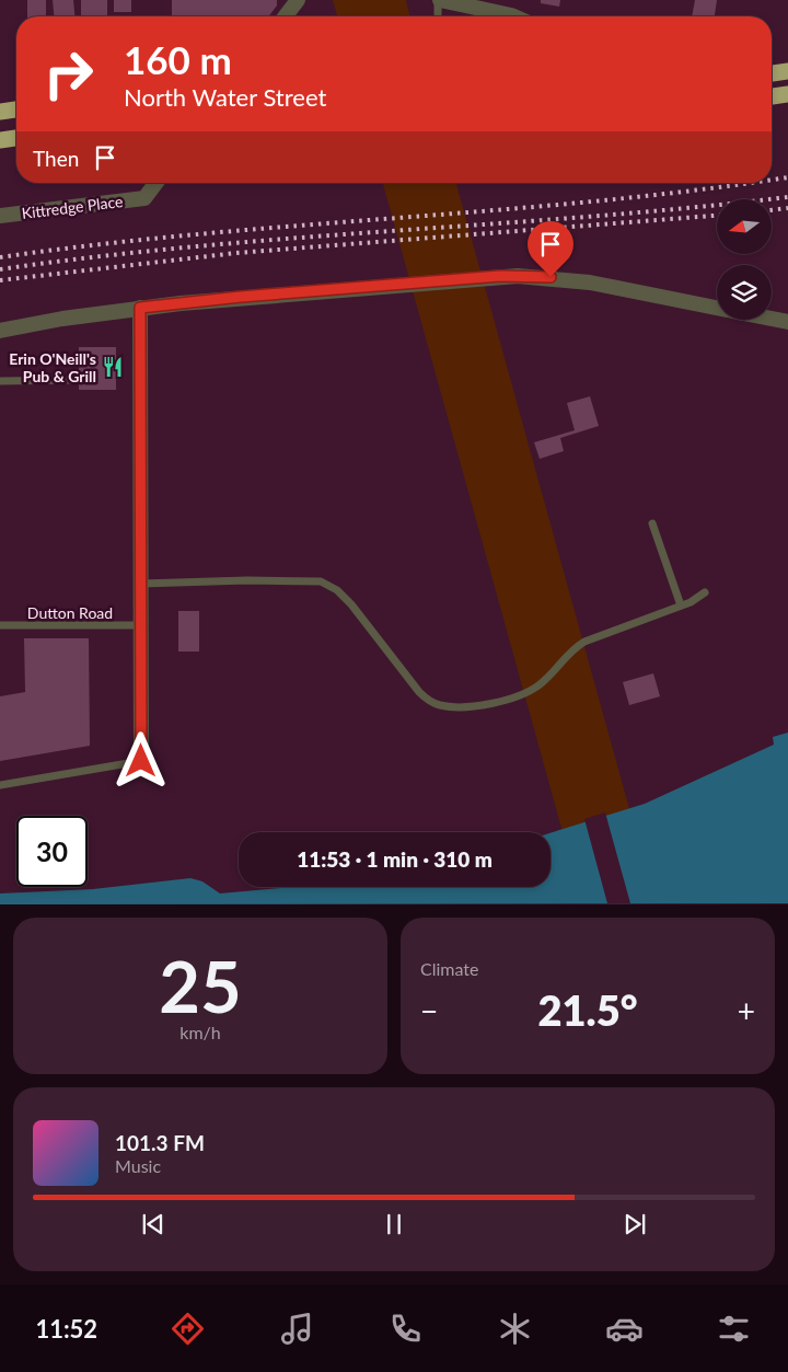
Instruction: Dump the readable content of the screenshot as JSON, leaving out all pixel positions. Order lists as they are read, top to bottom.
{
  "streets": {
    "street": ["Kittredge Place"],
    "lane": ["Dutton Road"]
  },
  "places": {
    "restaurant": ["Erin O'Neill's Pub & Grill"]
  },
  "north": "left",
  "page": {
    "turn": ["160 m", "North Water Street"],
    "then": "Then",
    "limit": "30",
    "trip": "11:53 · 1 min · 310 m",
    "tile": [
      ["25", "km/h"],
      "Climate"
    ],
    "heat": ["−", "21.5°", "+"],
    "song": ["101.3 FM", "Music"],
    "tabs": "11:52"
  }
}
